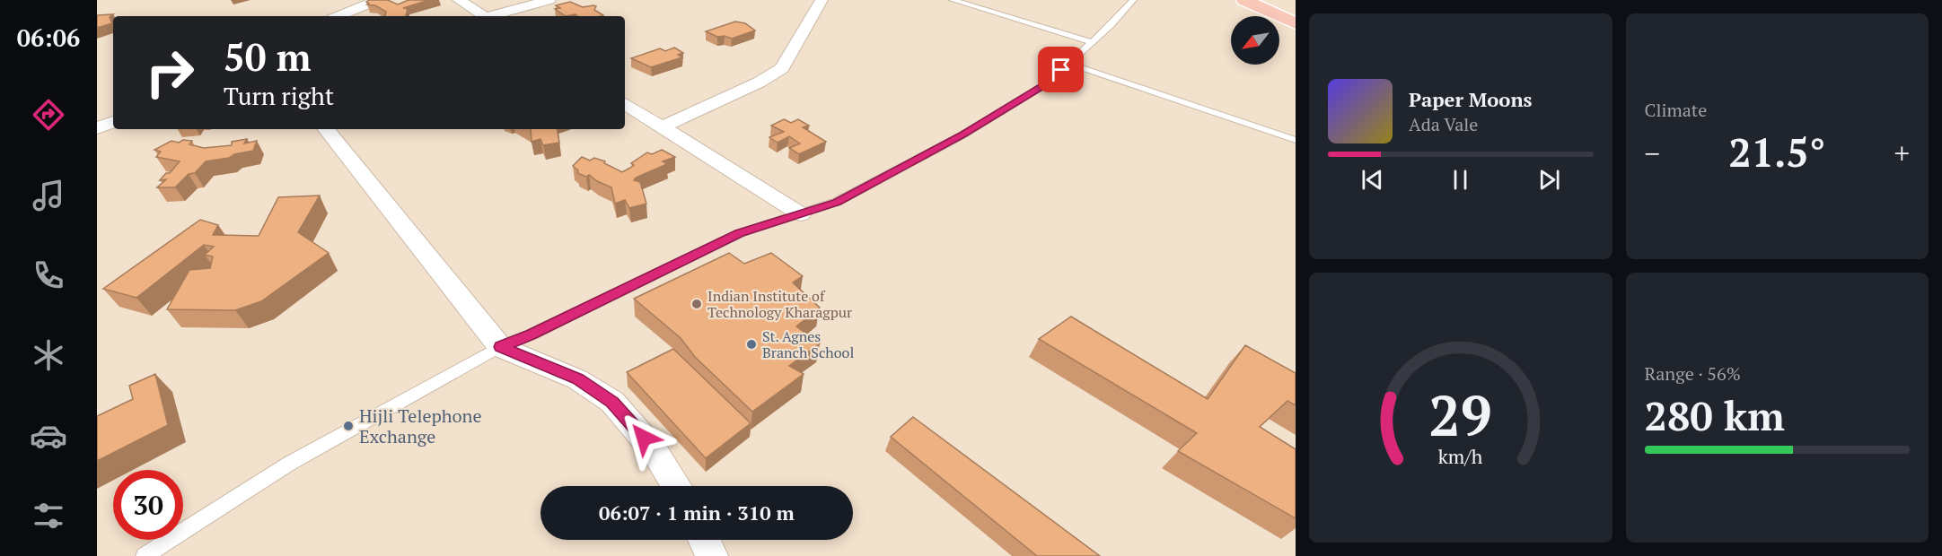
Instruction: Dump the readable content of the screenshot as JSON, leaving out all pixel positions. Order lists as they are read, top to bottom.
{
  "places": ["Indian Institute of Technology Kharagpur", "St. Agnes Branch School", "Hijli Telephone Exchange"],
  "north": "bottom left",
  "page": {
    "tabs": "06:06",
    "tile": [
      "Climate",
      ["Range · 56%", "280 km"]
    ],
    "turn": ["50 m", "Turn right"],
    "song": ["Paper Moons", "Ada Vale"],
    "heat": ["−", "21.5°", "+"],
    "limit": "30",
    "trip": "06:07 · 1 min · 310 m",
    "gauge": ["29", "km/h"]
  }
}
